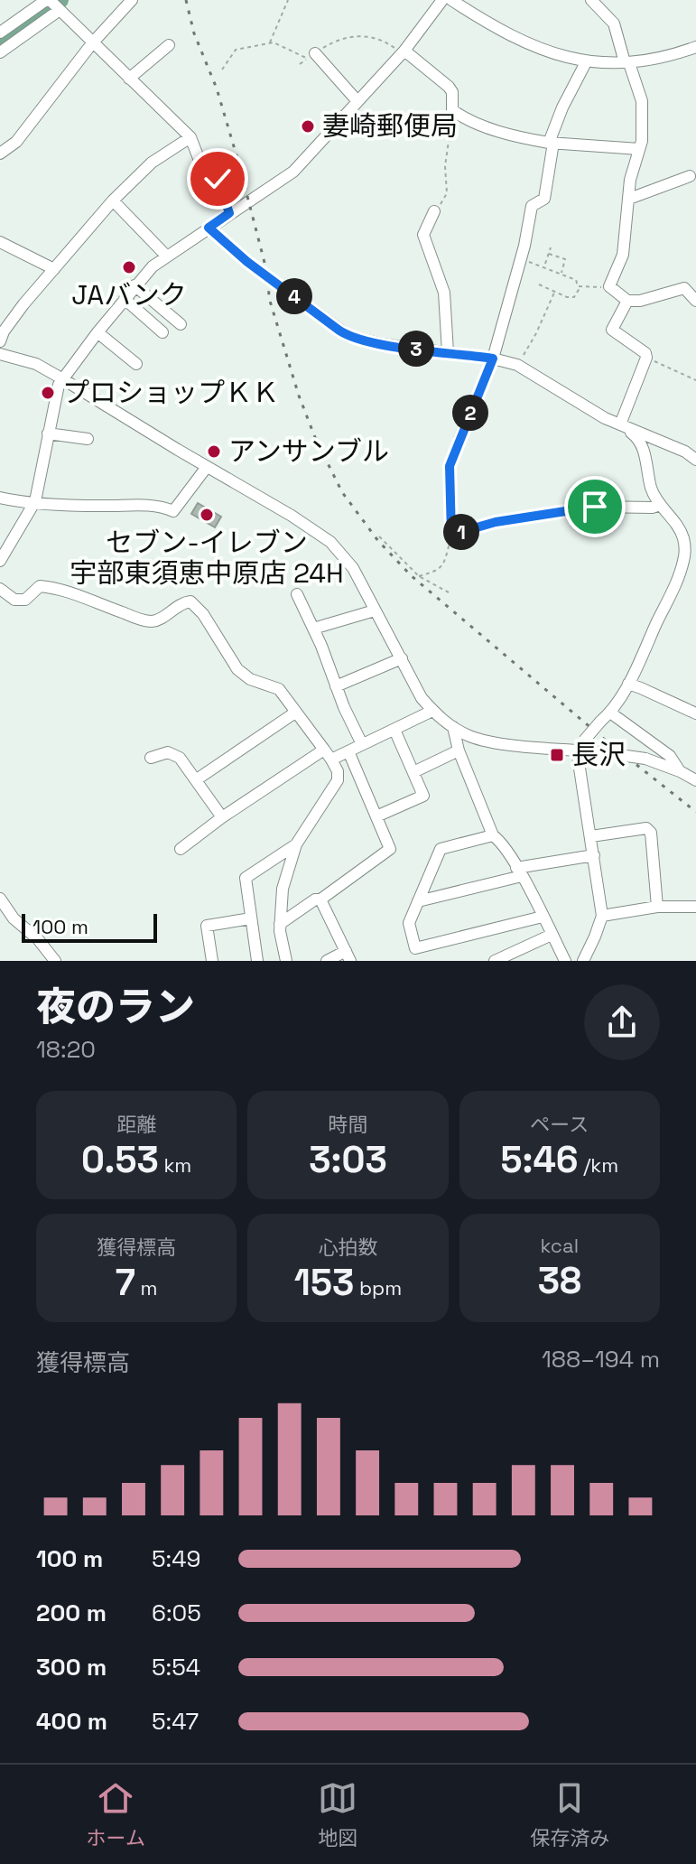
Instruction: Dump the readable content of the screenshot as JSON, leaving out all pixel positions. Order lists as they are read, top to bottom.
{
  "places": {
    "other": [
      "妻崎郵便局",
      "JAバンク",
      "プロショップＫＫ",
      "アンサンブル",
      "セブン-イレブン 宇部東須恵中原店 24H"
    ],
    "transit": ["長沢"]
  },
  "scale_bar": "100 m",
  "page": {
    "pins": [
      "4",
      "3",
      "2",
      "1"
    ],
    "scale": "100 m",
    "heading": ["夜のラン", "18:20"],
    "stats": [
      ["距離", "0.53 km"],
      ["時間", "3:03"],
      ["ペース", "5:46 /km"],
      ["獲得標高", "7 m"],
      ["心拍数", "153 bpm"],
      ["kcal", "38"]
    ],
    "chart": ["獲得標高", "188–194 m"],
    "list": [
      {
        "name": "100 m",
        "note": "5:49"
      },
      {
        "name": "200 m",
        "note": "6:05"
      },
      {
        "name": "300 m",
        "note": "5:54"
      },
      {
        "name": "400 m",
        "note": "5:47"
      }
    ],
    "tabs": ["ホーム", "地図", "保存済み"]
  }
}
